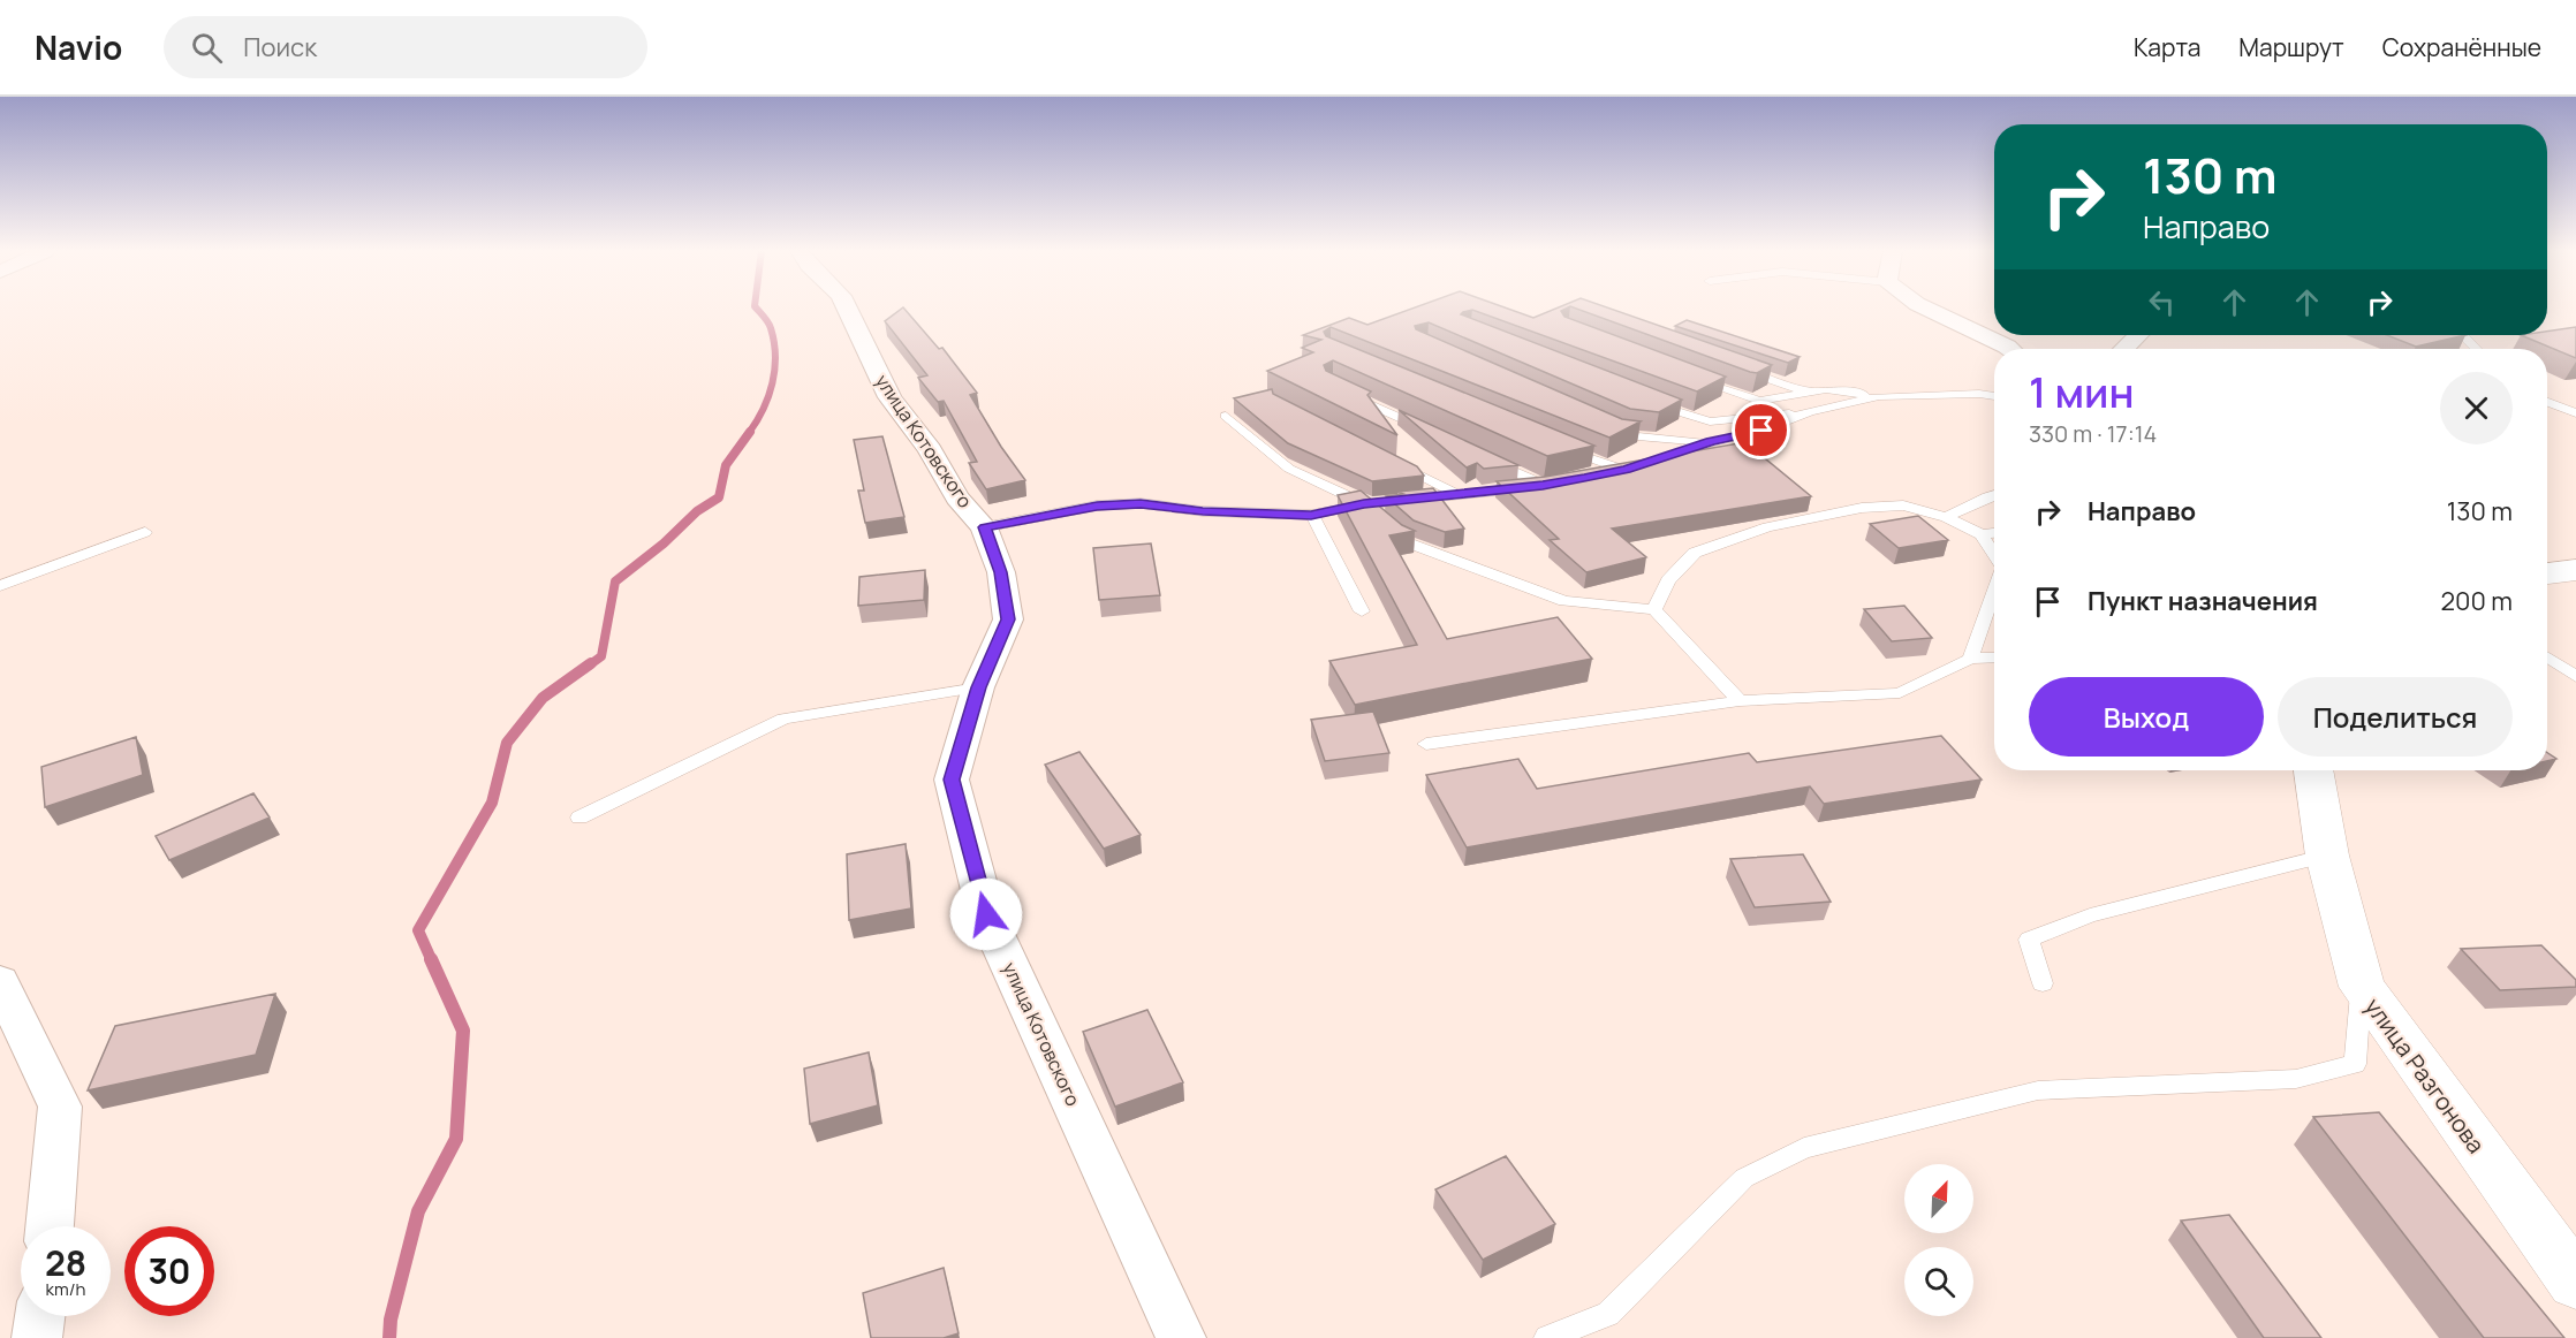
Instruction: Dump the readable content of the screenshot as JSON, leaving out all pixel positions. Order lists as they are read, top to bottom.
{
  "streets": {
    "street": ["улица Котовского", "улица Разгонова"]
  },
  "north": "top right",
  "page": {
    "header": "Navio",
    "search": "Поиск",
    "nav": ["Карта", "Маршрут", "Сохранённые"],
    "turn": ["130 m", "Направо"],
    "heading": ["1 мин", "330 m · 17:14"],
    "list": [
      {
        "name": "Направо",
        "value": "130 m"
      },
      {
        "name": "Пункт назначения",
        "value": "200 m"
      }
    ],
    "buttons": ["Выход", "Поделиться"],
    "speed": "28 km/h",
    "limit": "30"
  }
}
